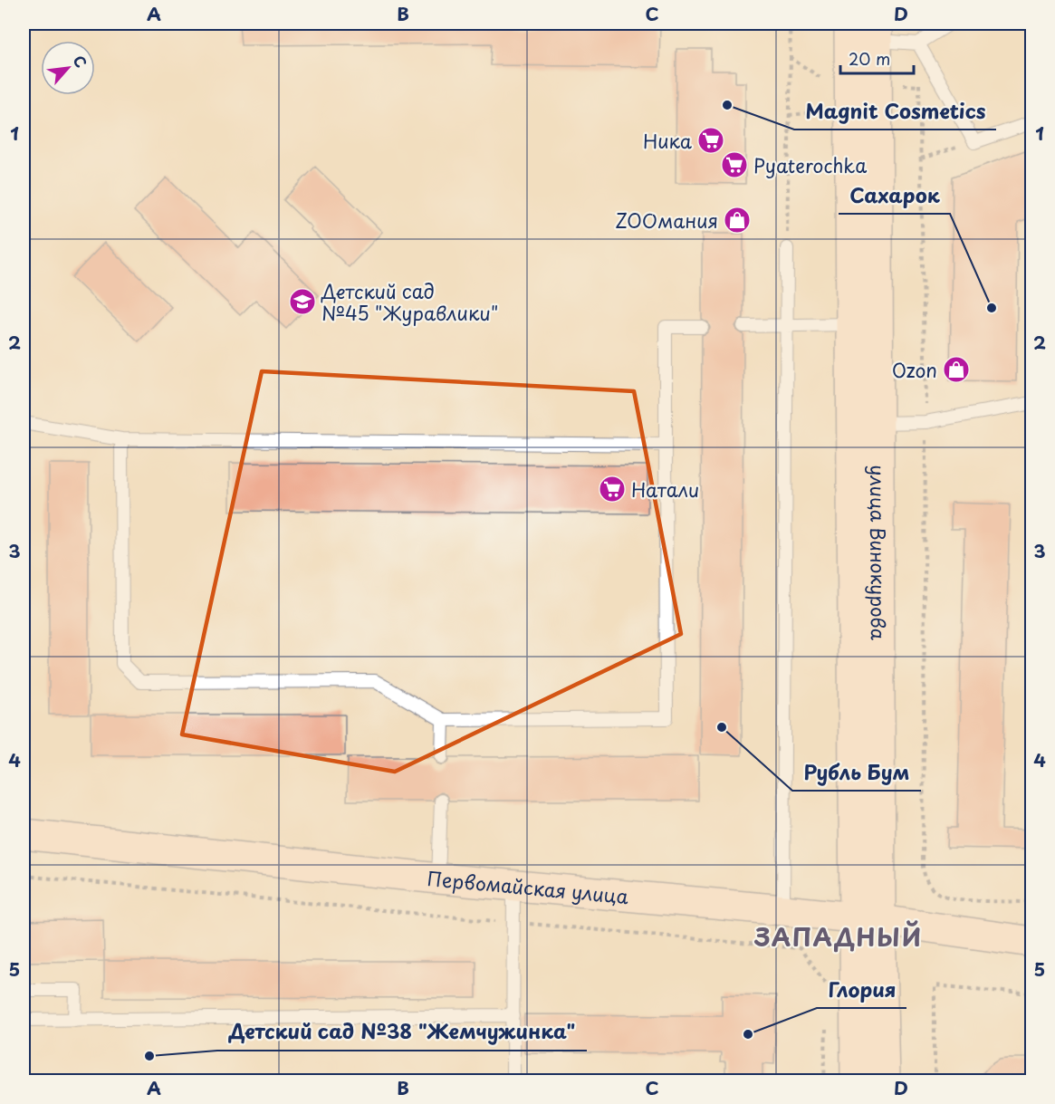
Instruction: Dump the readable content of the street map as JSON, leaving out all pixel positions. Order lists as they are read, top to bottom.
{
  "streets": {
    "main road": ["улица Винокурова", "Первомайская улица"]
  },
  "crossings": [
    ["улица Винокурова", "Первомайская улица"]
  ],
  "districts": ["ЗАПАДНЫЙ"],
  "places": {
    "other": [
      "Magnit Cosmetics",
      "Сахарок",
      "Рубль Бум",
      "Глория",
      "Детский сад №38 \"Жемчужинка\""
    ],
    "supermarket": ["Ника", "Pyaterochka", "Натали"],
    "shop": ["ZOOмания", "Ozon"],
    "school or university": ["Детский сад №45 \"Журавлики\""]
  },
  "scale_bar": "20 m",
  "north": "top right",
  "grid": {
    "columns": [
      "A",
      "B",
      "C",
      "D"
    ],
    "rows": [
      "1",
      "2",
      "3",
      "4",
      "5"
    ]
  }
}
